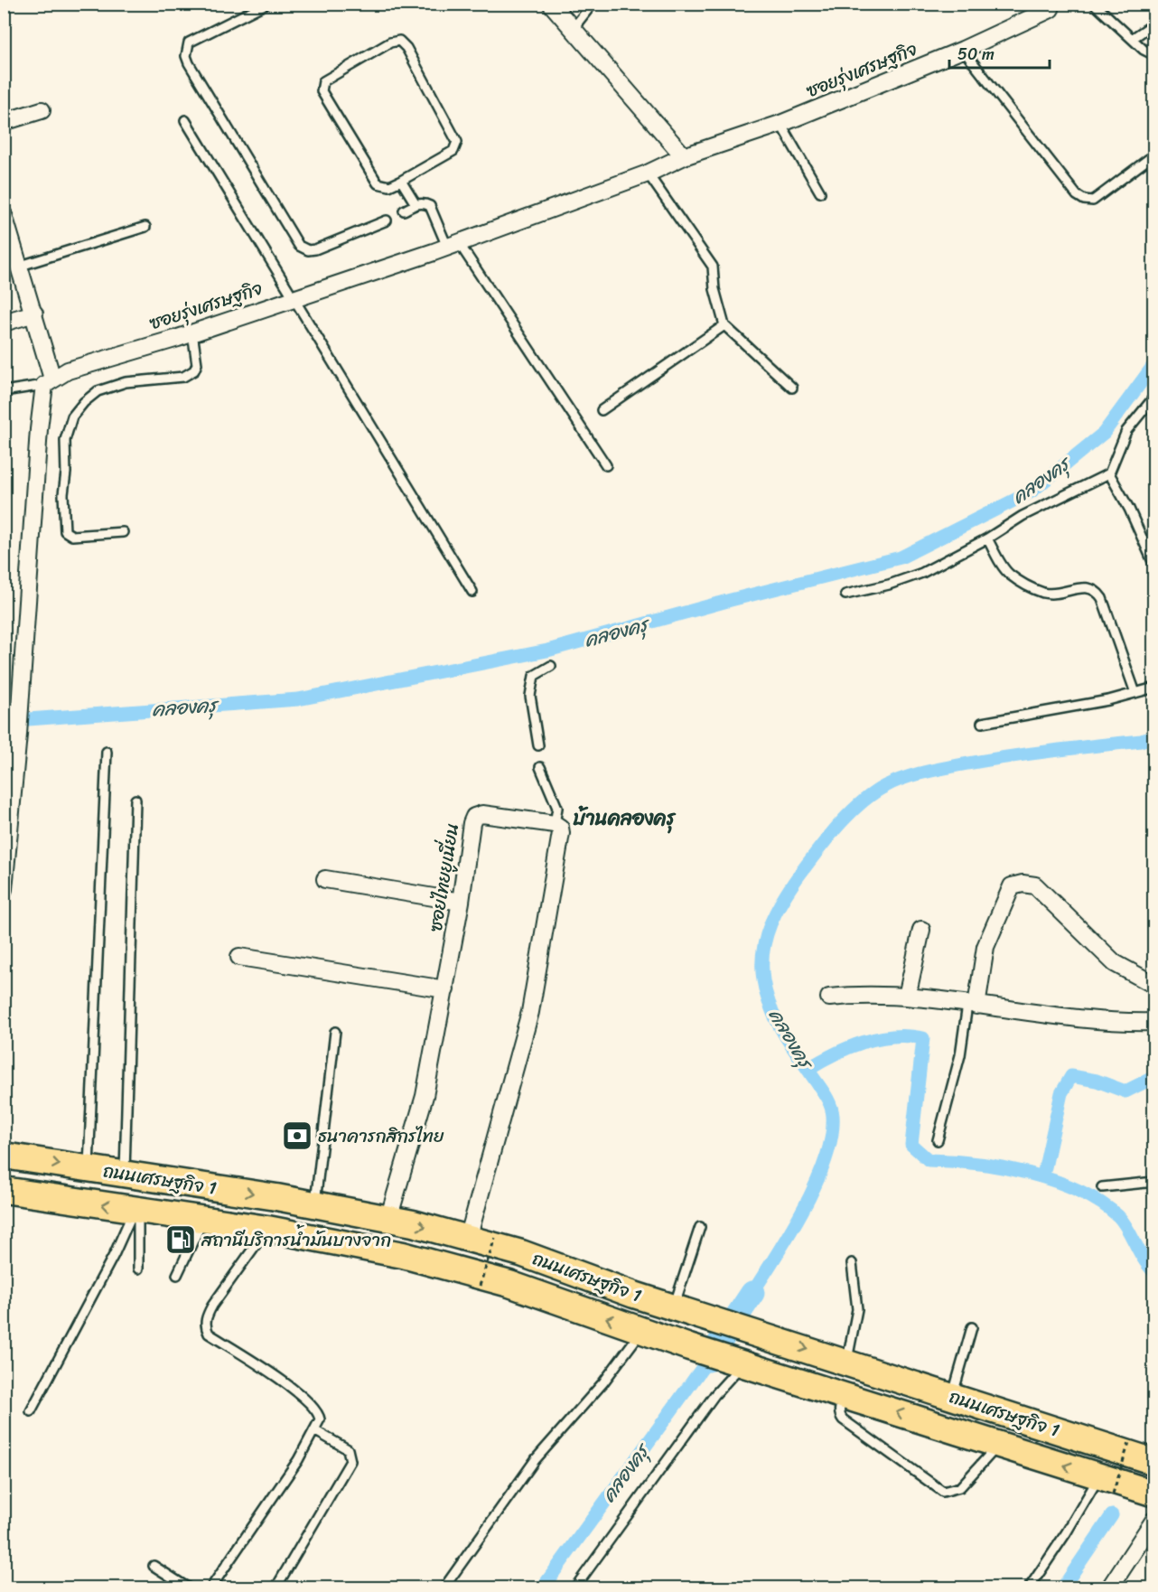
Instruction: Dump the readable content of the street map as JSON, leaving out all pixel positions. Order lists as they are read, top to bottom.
{
  "streets": {
    "main road": ["ถนนเศรษฐกิจ 1"],
    "street": ["ซอยรุ่งเศรษฐกิจ", "ซอยไทยยูเนี่ยน"]
  },
  "crossings": [
    ["ซอยไทยยูเนี่ยน", "ถนนเศรษฐกิจ 1"]
  ],
  "districts": ["บ้านคลองครุ"],
  "water": ["คลองครุ"],
  "places": {
    "bank": ["ธนาคารกสิกรไทย"],
    "fuel station": ["สถานีบริการน้ำมันบางจาก"]
  },
  "scale_bar": "50 m"
}
